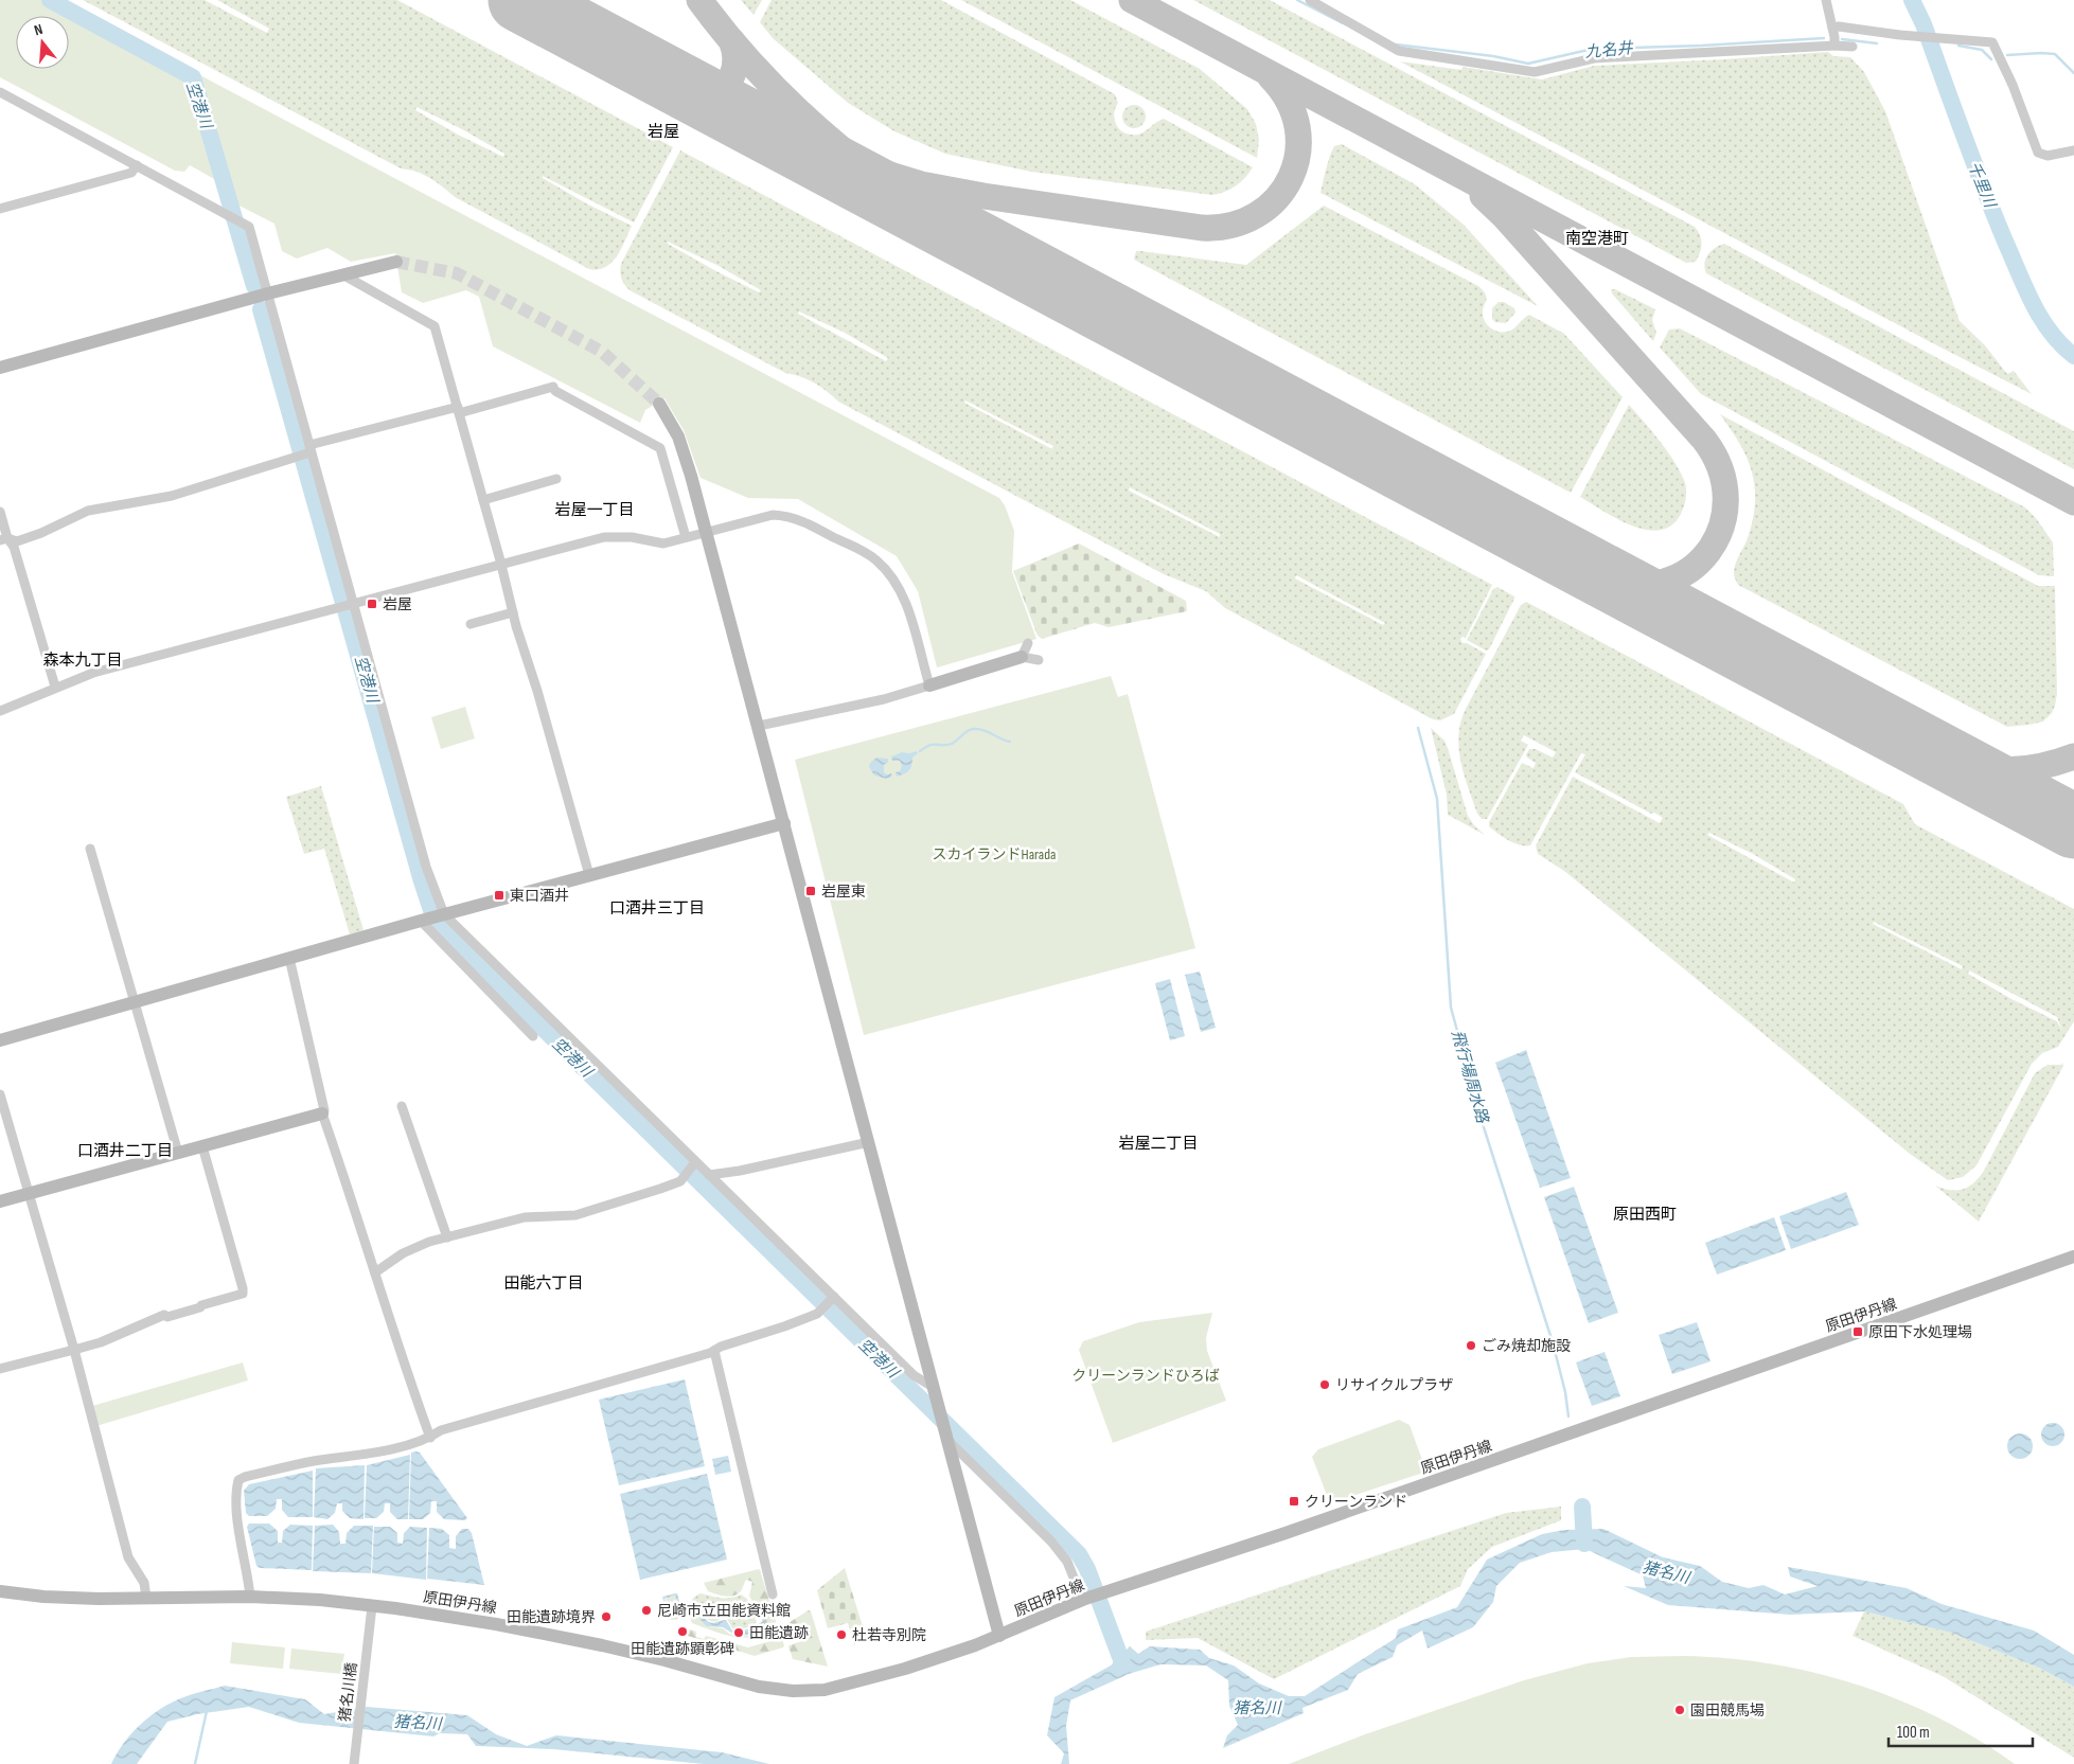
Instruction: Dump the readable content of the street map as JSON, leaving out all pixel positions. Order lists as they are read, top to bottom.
{
  "streets": {
    "street": ["原田伊丹線", "猪名川橋"]
  },
  "crossings": [
    ["原田伊丹線", "猪名川橋"]
  ],
  "districts": [
    "岩屋",
    "南空港町",
    "岩屋一丁目",
    "森本九丁目",
    "口酒井三丁目",
    "岩屋二丁目",
    "口酒井二丁目",
    "原田西町",
    "田能六丁目"
  ],
  "water": [
    "九名井",
    "空港川",
    "千里川",
    "飛行場周水路",
    "猪名川"
  ],
  "parks": ["スカイランドHarada", "クリーンランドひろば"],
  "places": {
    "transit": [
      "岩屋",
      "岩屋東",
      "東口酒井",
      "原田下水処理場",
      "クリーンランド"
    ],
    "other": [
      "ごみ焼却施設",
      "リサイクルプラザ",
      "尼崎市立田能資料館",
      "田能遺跡境界",
      "田能遺跡顕彰碑",
      "田能遺跡",
      "杜若寺別院",
      "園田競馬場"
    ]
  },
  "scale_bar": "100 m",
  "north": "top"
}
